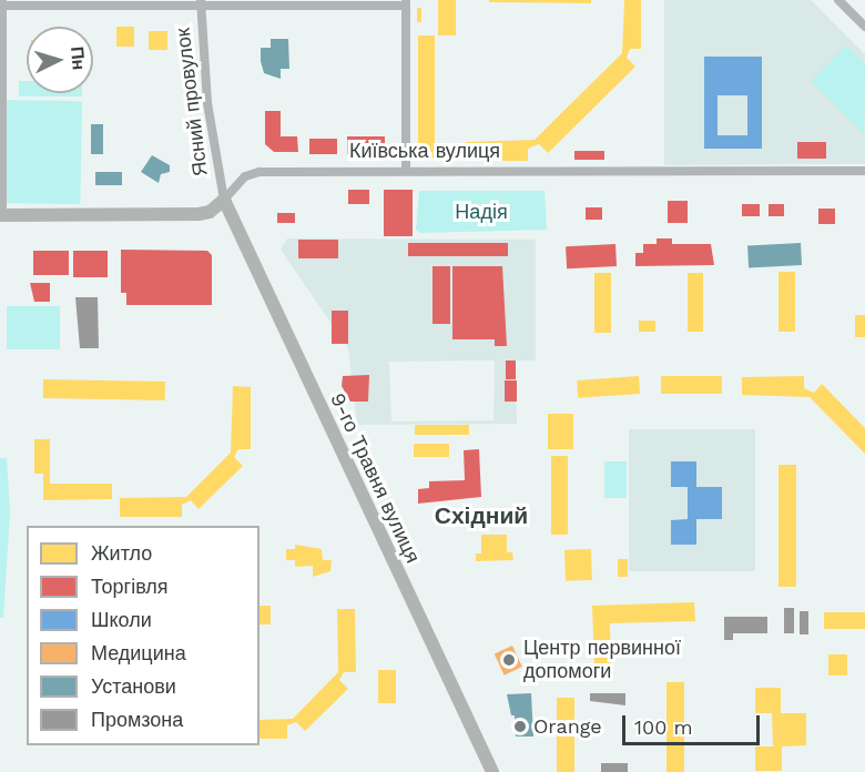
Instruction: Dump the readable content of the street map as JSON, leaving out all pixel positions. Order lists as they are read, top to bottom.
{
  "streets": {
    "street": ["Ясний провулок", "Київська вулиця", "9-го Травня вулиця"]
  },
  "crossings": [
    ["Ясний провулок", "Київська вулиця"],
    ["Ясний провулок", "9-го Травня вулиця"],
    ["Київська вулиця", "9-го Травня вулиця"]
  ],
  "districts": ["Східний"],
  "parks": ["Надія"],
  "places": ["Центр первинної допомоги", "Orange"],
  "legend": [
    "Житло",
    "Торгівля",
    "Школи",
    "Медицина",
    "Установи",
    "Промзона"
  ],
  "scale_bar": "100 m",
  "north": "right"
}
